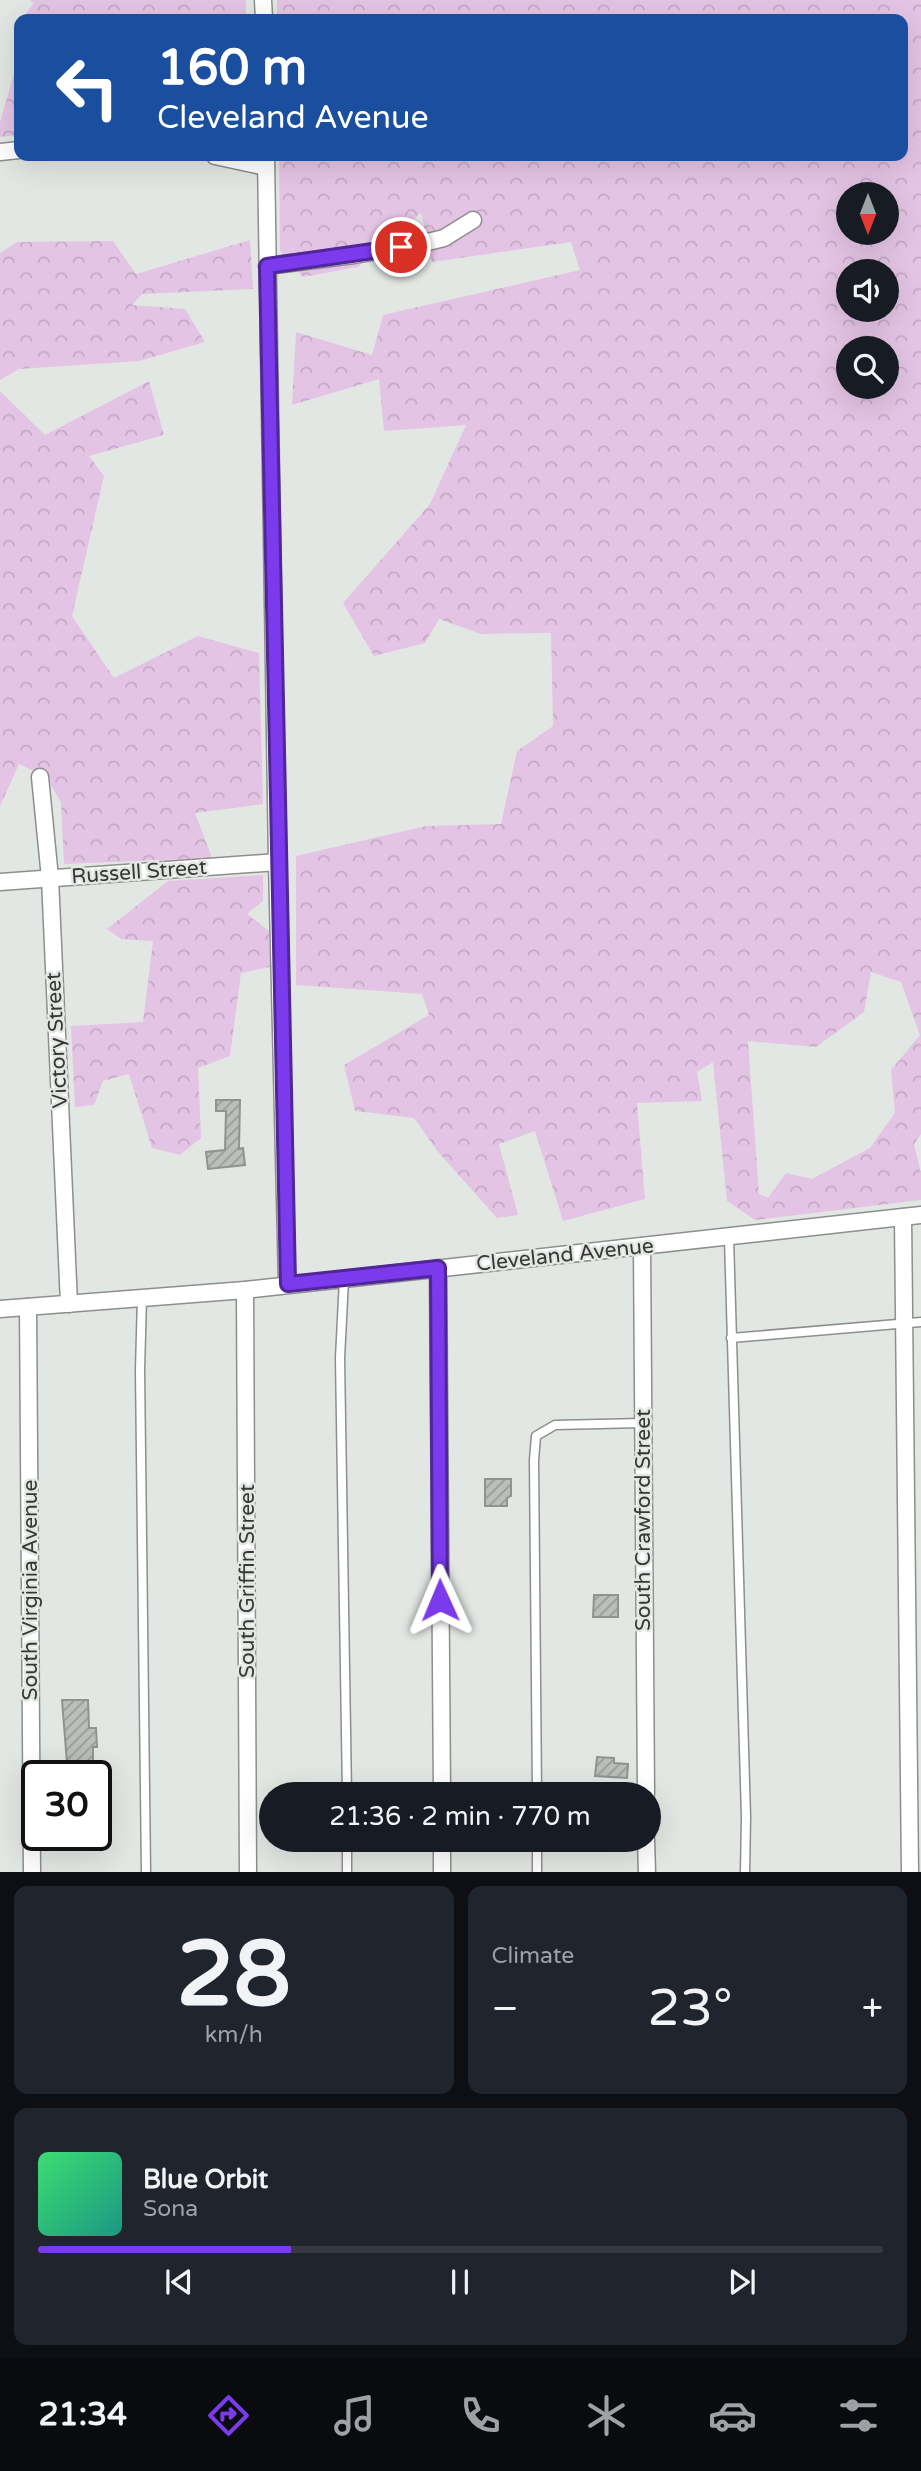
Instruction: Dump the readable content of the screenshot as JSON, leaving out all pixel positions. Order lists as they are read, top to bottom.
{
  "streets": {
    "street": [
      "Russell Street",
      "Victory Street",
      "Cleveland Avenue",
      "South Crawford Street",
      "South Griffin Street",
      "South Virginia Avenue"
    ]
  },
  "crossings": [
    ["Russell Street", "Victory Street"],
    ["Victory Street", "Cleveland Avenue"],
    ["Cleveland Avenue", "South Crawford Street"],
    ["Cleveland Avenue", "South Griffin Street"],
    ["Cleveland Avenue", "South Virginia Avenue"]
  ],
  "north": "bottom",
  "page": {
    "turn": ["160 m", "Cleveland Avenue"],
    "limit": "30",
    "trip": "21:36 · 2 min · 770 m",
    "tile": [
      ["28", "km/h"],
      "Climate"
    ],
    "heat": ["−", "23°", "+"],
    "song": ["Blue Orbit", "Sona"],
    "tabs": "21:34"
  }
}
